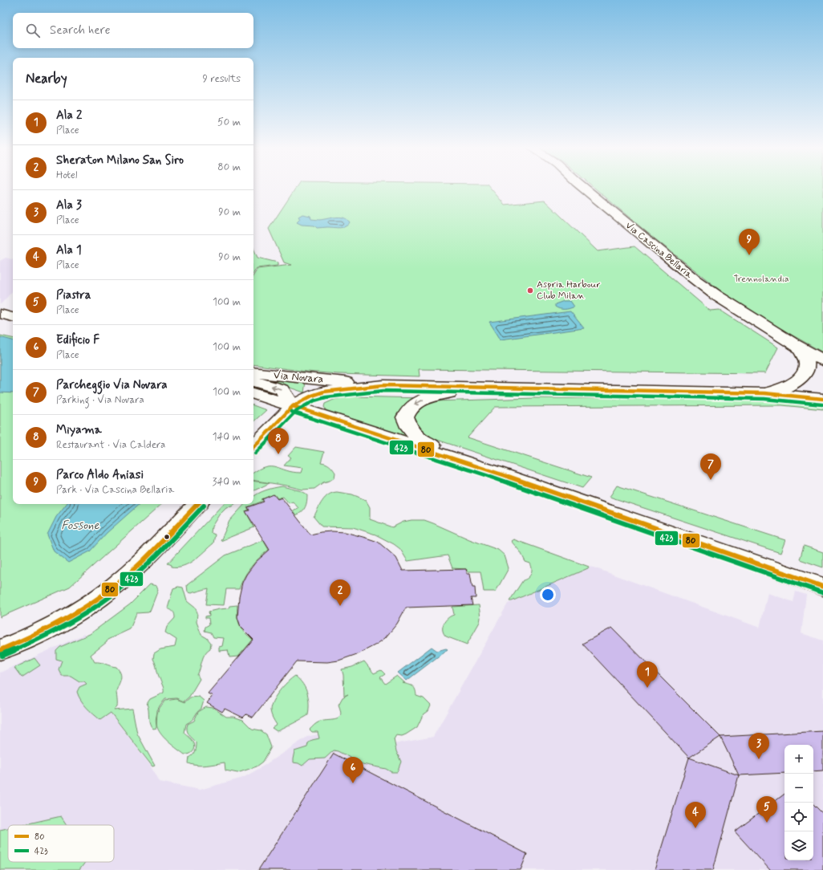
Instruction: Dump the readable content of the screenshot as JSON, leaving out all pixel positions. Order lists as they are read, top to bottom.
{
  "streets": {
    "main road": ["Via Cascina Bellaria", "Via Novara"]
  },
  "water": ["Fossone"],
  "parks": ["Trennolandia"],
  "places": ["Aspria Harbour Club Milan"],
  "lines": ["transit line 80", "transit line 423"],
  "legend": ["80", "423"],
  "page": {
    "search": "Search here",
    "heading": ["Nearby", "9 results"],
    "list": [
      {
        "mark": "1",
        "name": "Ala 2",
        "note": "Place",
        "value": "50 m"
      },
      {
        "mark": "2",
        "name": "Sheraton Milano San Siro",
        "note": "Hotel",
        "value": "80 m"
      },
      {
        "mark": "3",
        "name": "Ala 3",
        "note": "Place",
        "value": "90 m"
      },
      {
        "mark": "4",
        "name": "Ala 1",
        "note": "Place",
        "value": "90 m"
      },
      {
        "mark": "5",
        "name": "Piastra",
        "note": "Place",
        "value": "100 m"
      },
      {
        "mark": "6",
        "name": "Edificio F",
        "note": "Place",
        "value": "100 m"
      },
      {
        "mark": "7",
        "name": "Parcheggio Via Novara",
        "note": "Parking · Via Novara",
        "value": "100 m"
      },
      {
        "mark": "8",
        "name": "Miyama",
        "note": "Restaurant · Via Caldera",
        "value": "140 m"
      },
      {
        "mark": "9",
        "name": "Parco Aldo Aniasi",
        "note": "Park · Via Cascina Bellaria",
        "value": "340 m"
      }
    ],
    "pins": [
      "9",
      "8",
      "7",
      "2",
      "1",
      "3",
      "6",
      "5",
      "4"
    ],
    "map_buttons": ["+", "−"]
  }
}
